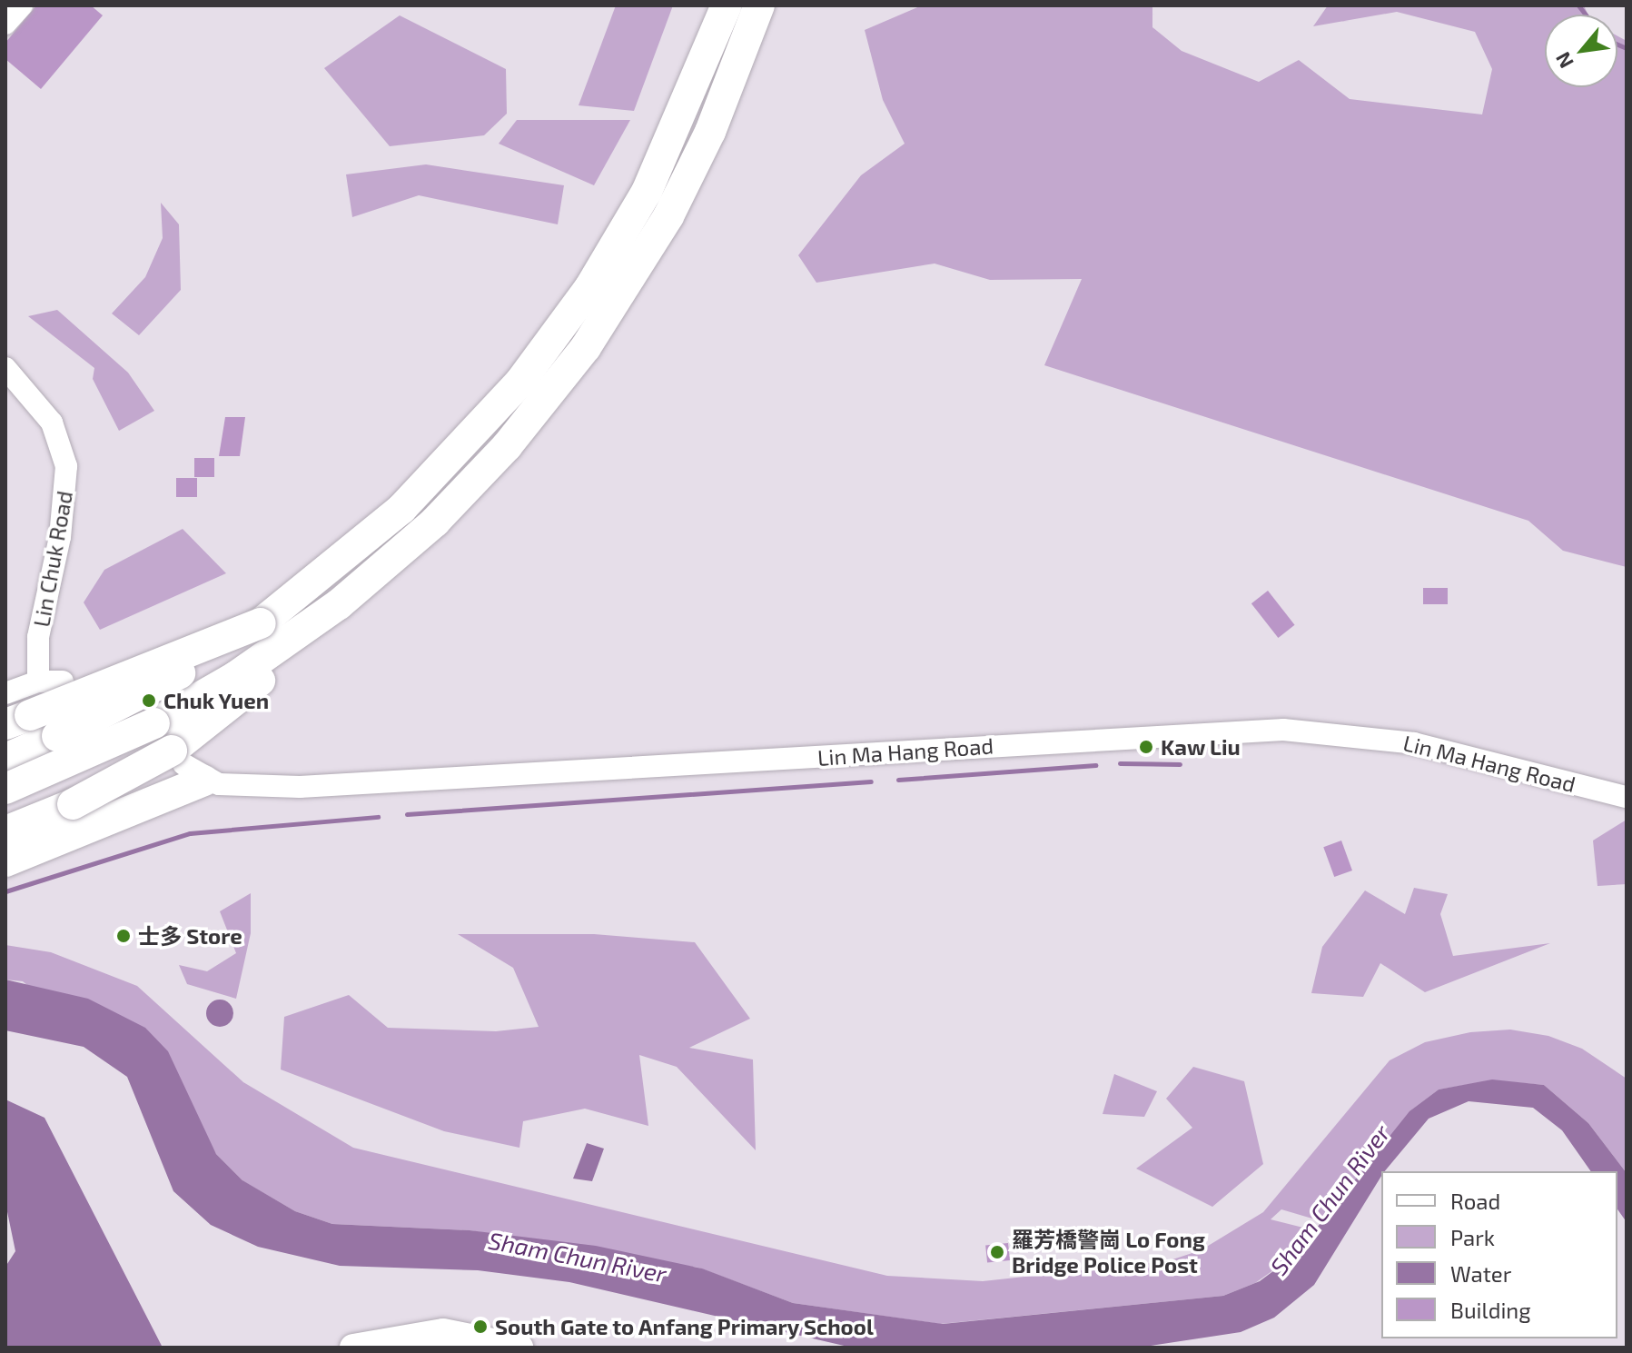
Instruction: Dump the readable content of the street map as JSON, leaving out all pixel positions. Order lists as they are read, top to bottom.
{
  "streets": {
    "street": ["Lin Chuk Road", "Lin Ma Hang Road"]
  },
  "water": ["Sham Chun River"],
  "places": [
    "Chuk Yuen",
    "Kaw Liu",
    "士多 Store",
    "羅芳橋警崗 Lo Fong Bridge Police Post",
    "South Gate to Anfang Primary School"
  ],
  "legend": [
    "Road",
    "Park",
    "Water",
    "Building"
  ],
  "north": "bottom left"
}
